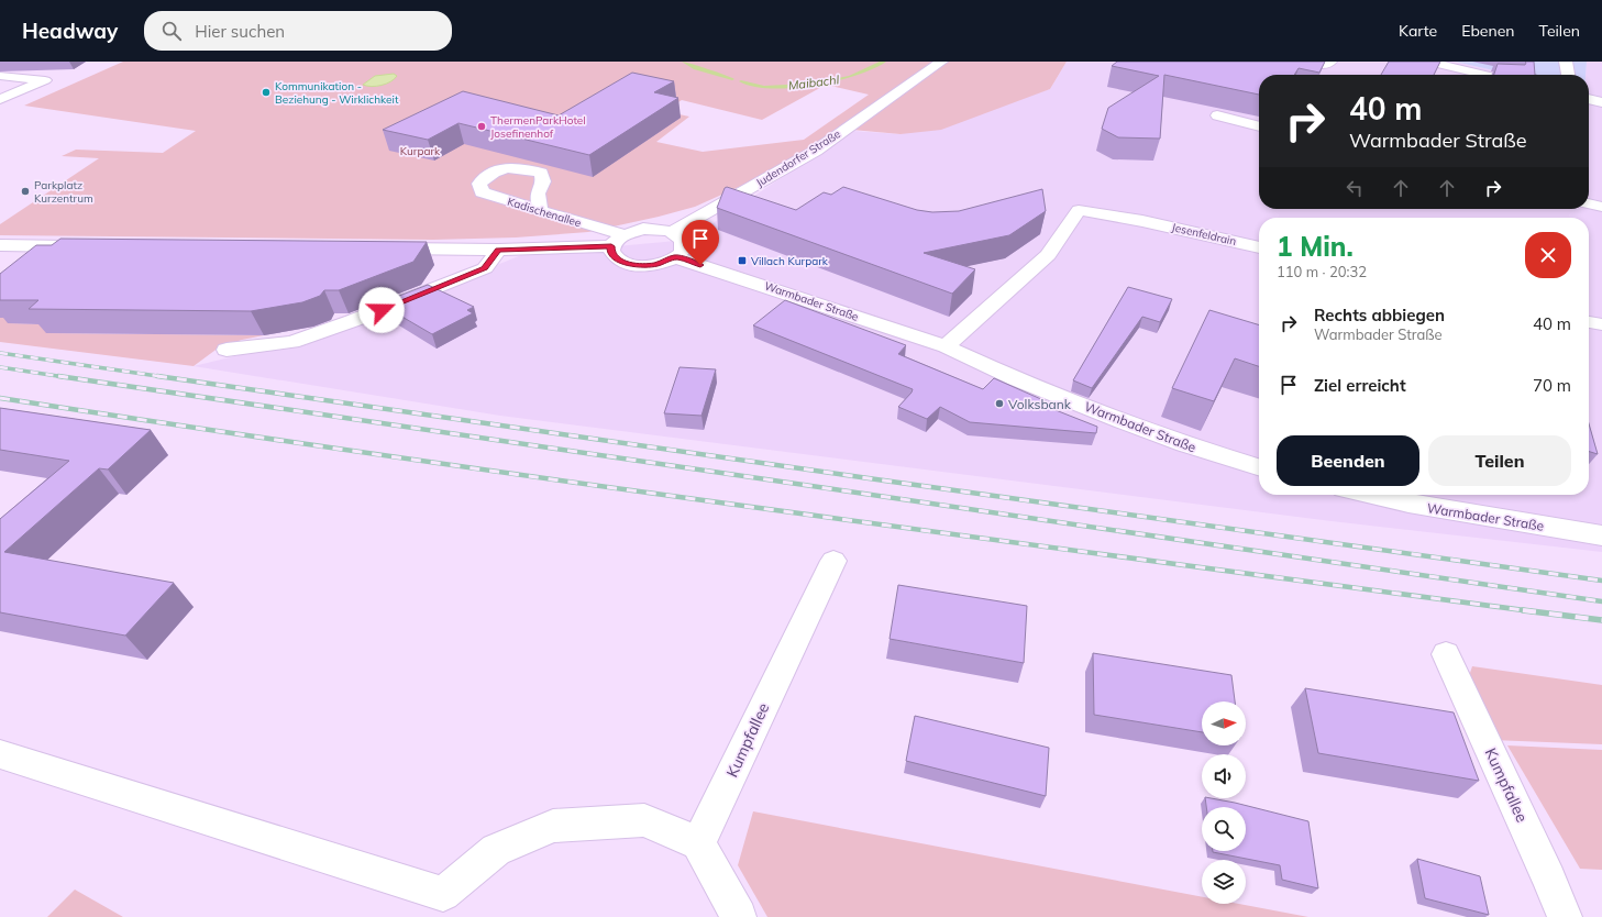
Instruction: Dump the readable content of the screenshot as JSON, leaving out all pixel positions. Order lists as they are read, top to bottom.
{
  "streets": {
    "street": [
      "Judendorfer Straße",
      "Kadischenallee",
      "Jesenfeldrain",
      "Warmbader Straße",
      "Kumpfallee"
    ]
  },
  "crossings": [
    ["Jesenfeldrain", "Warmbader Straße"]
  ],
  "water": ["Maibachl"],
  "parks": ["Kurpark"],
  "places": {
    "other": [
      "Kommunikation - Beziehung - Wirklichkeit",
      "ThermenParkHotel Josefinenhof",
      "Parkplatz Kurzentrum",
      "Volksbank"
    ],
    "transit": ["Villach Kurpark"]
  },
  "north": "right",
  "page": {
    "header": "Headway",
    "search": "Hier suchen",
    "nav": ["Karte", "Ebenen", "Teilen"],
    "turn": ["40 m", "Warmbader Straße"],
    "heading": ["1 Min.", "110 m · 20:32"],
    "list": [
      {
        "name": "Rechts abbiegen",
        "note": "Warmbader Straße",
        "value": "40 m"
      },
      {
        "name": "Ziel erreicht",
        "value": "70 m"
      }
    ],
    "buttons": ["Beenden", "Teilen"]
  }
}
